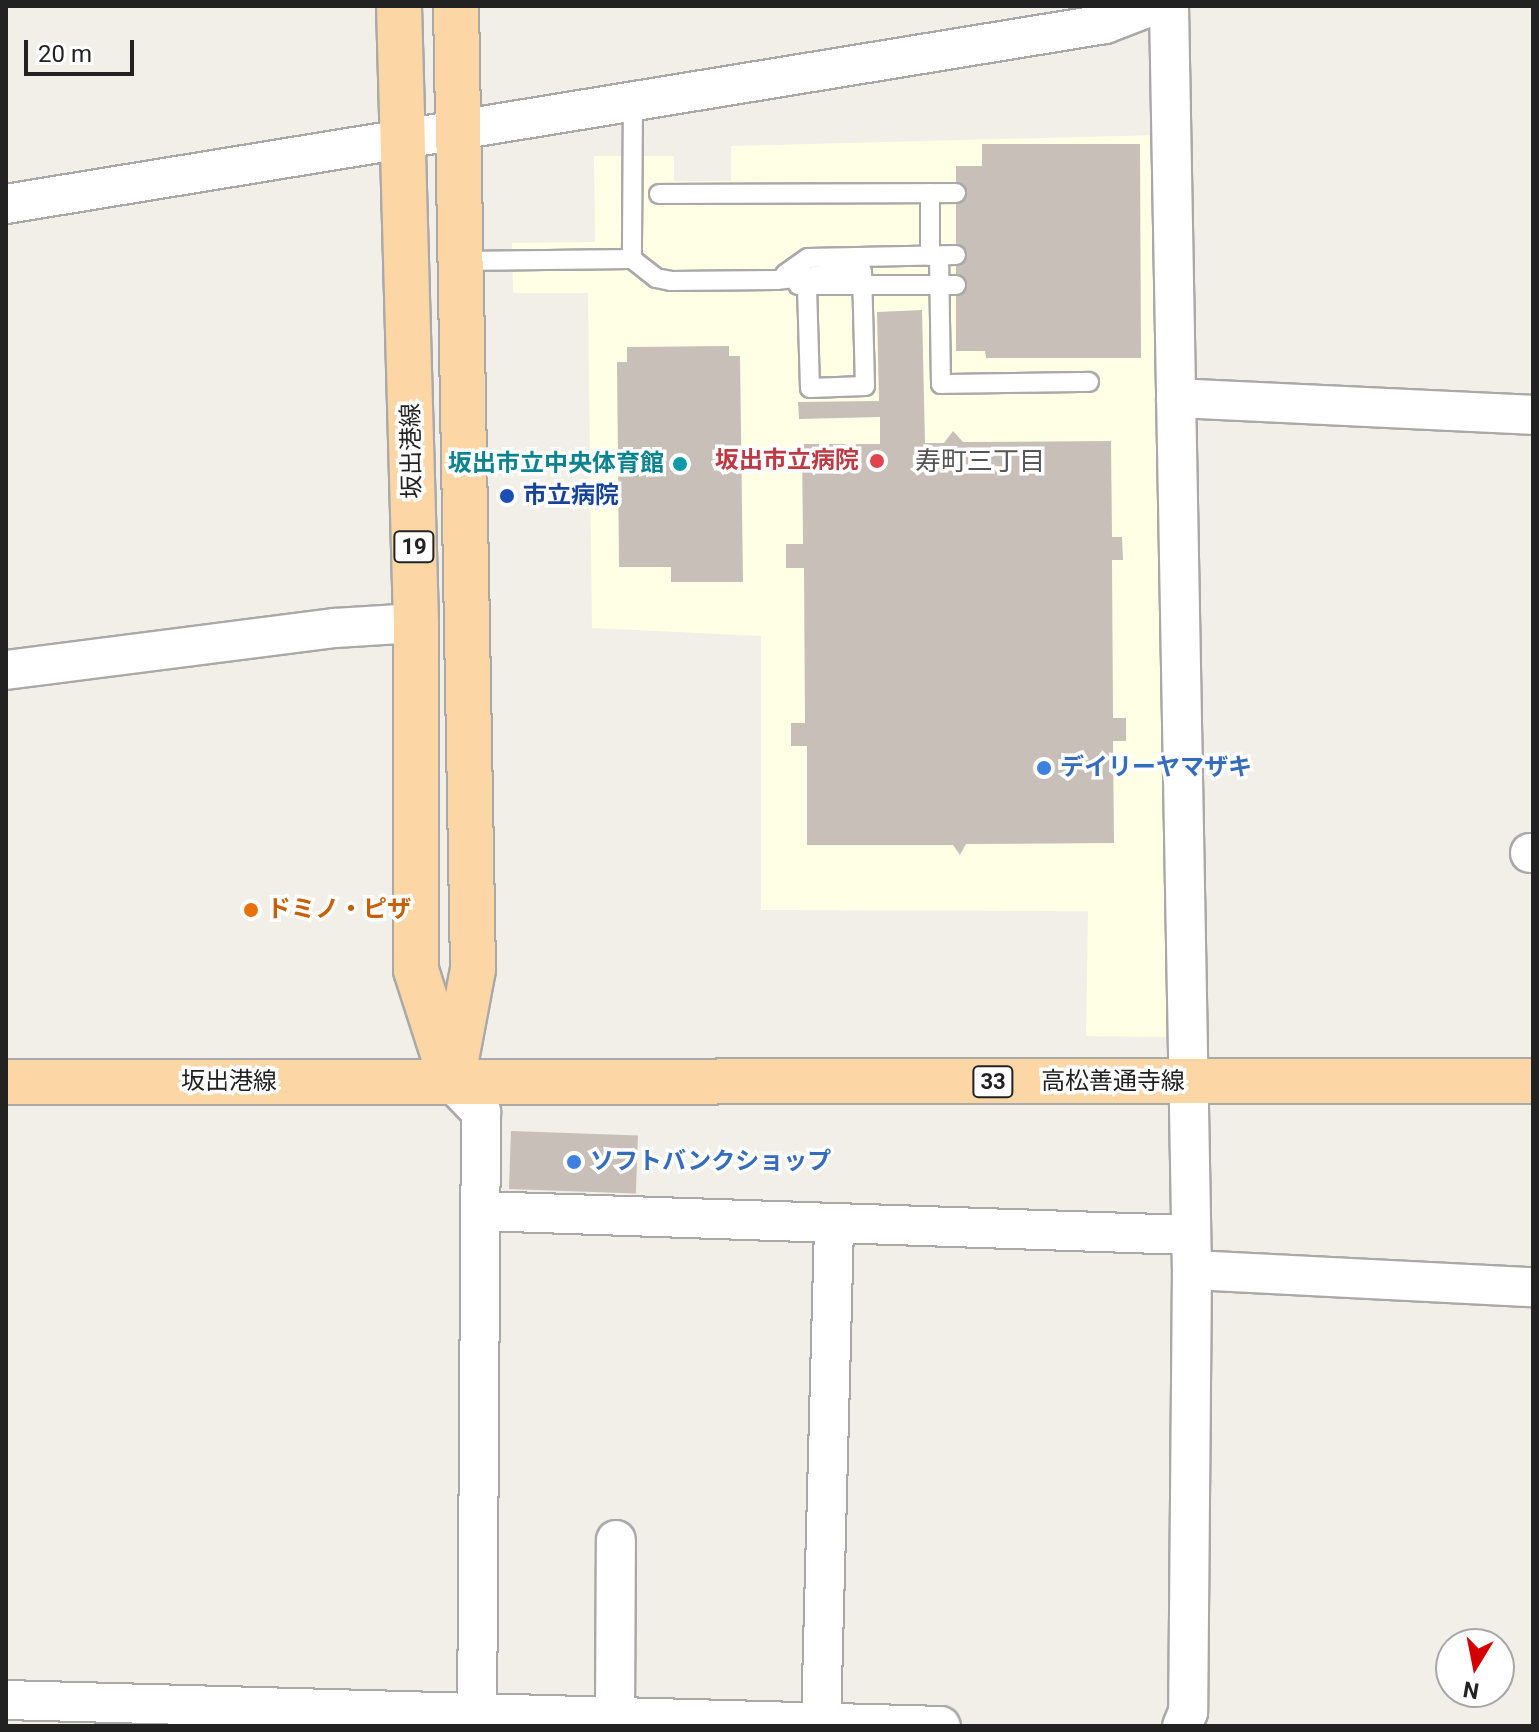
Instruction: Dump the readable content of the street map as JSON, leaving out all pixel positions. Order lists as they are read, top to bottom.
{
  "streets": {
    "main road": [
      "坂出港線",
      "19",
      "33",
      "高松善通寺線"
    ]
  },
  "crossings": [
    ["坂出港線", "19"],
    ["坂出港線", "高松善通寺線"],
    ["19", "高松善通寺線"]
  ],
  "districts": ["寿町三丁目"],
  "places": [
    "坂出市立病院",
    "坂出市立中央体育館",
    "市立病院",
    "デイリーヤマザキ",
    "ドミノ・ピザ",
    "ソフトバンクショップ"
  ],
  "scale_bar": "20 m",
  "north": "bottom"
}
